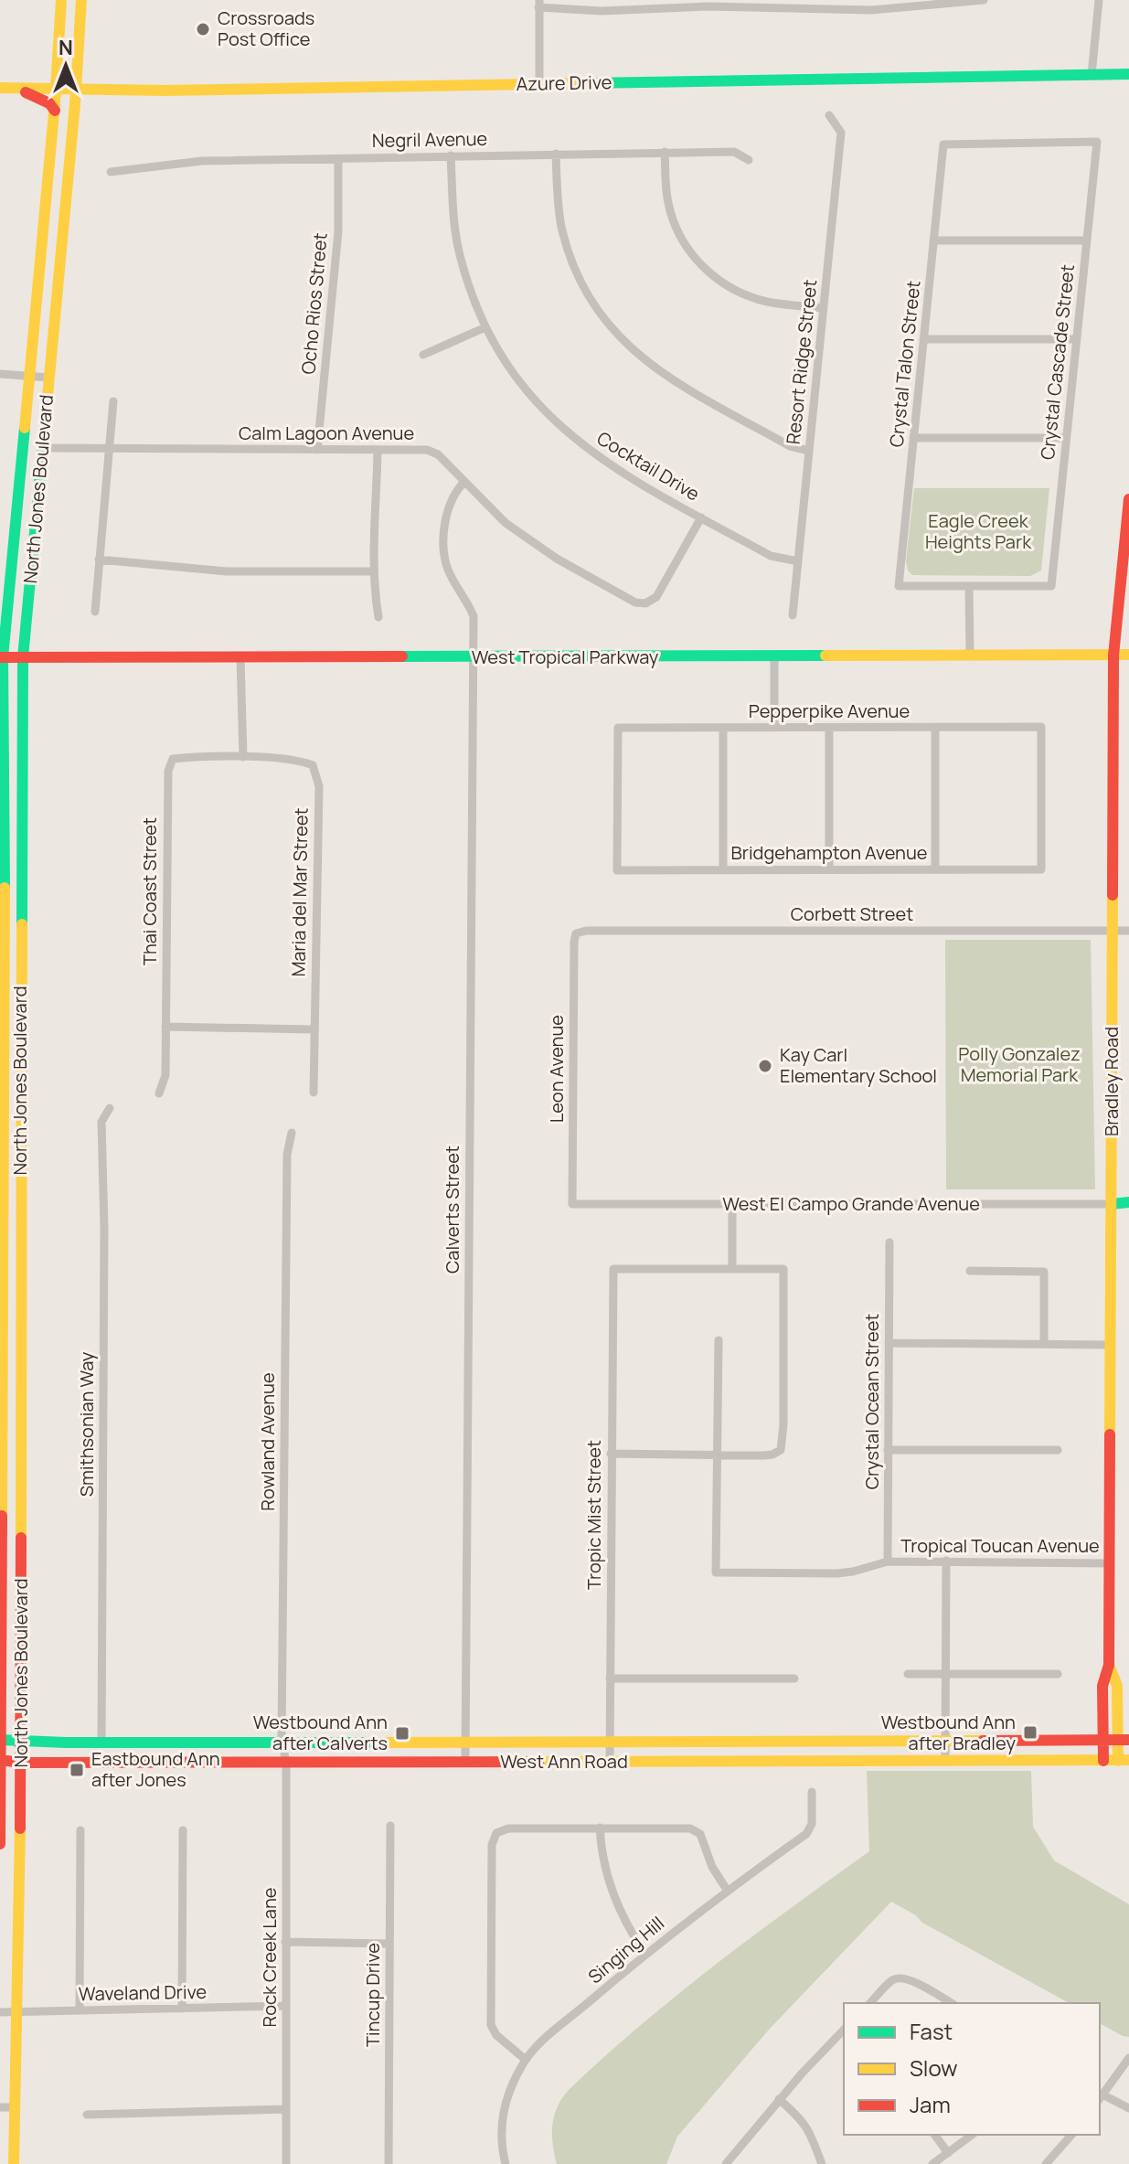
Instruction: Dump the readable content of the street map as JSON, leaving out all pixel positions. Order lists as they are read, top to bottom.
{
  "streets": {
    "main road": [
      "Azure Drive",
      "North Jones Boulevard",
      "West Tropical Parkway",
      "Bradley Road",
      "West El Campo Grande Avenue",
      "West Ann Road"
    ],
    "street": [
      "Negril Avenue",
      "Ocho Rios Street",
      "Resort Ridge Street",
      "Crystal Cascade Street",
      "Crystal Talon Street",
      "Calm Lagoon Avenue",
      "Cocktail Drive",
      "Pepperpike Avenue",
      "Bridgehampton Avenue",
      "Thai Coast Street",
      "Maria del Mar Street",
      "Corbett Street",
      "Leon Avenue",
      "Calverts Street",
      "Crystal Ocean Street",
      "Smithsonian Way",
      "Rowland Avenue",
      "Tropic Mist Street",
      "Tropical Toucan Avenue",
      "Singing Hill",
      "Rock Creek Lane",
      "Waveland Drive",
      "Tincup Drive"
    ]
  },
  "crossings": [
    ["Azure Drive", "North Jones Boulevard"],
    ["Negril Avenue", "Ocho Rios Street"],
    ["Negril Avenue", "Cocktail Drive"],
    ["Ocho Rios Street", "Calm Lagoon Avenue"],
    ["Resort Ridge Street", "Cocktail Drive"],
    ["Crystal Cascade Street", "Crystal Talon Street"],
    ["Calm Lagoon Avenue", "Cocktail Drive"],
    ["Calm Lagoon Avenue", "North Jones Boulevard"],
    ["Calm Lagoon Avenue", "Calverts Street"],
    ["North Jones Boulevard", "West Tropical Parkway"],
    ["North Jones Boulevard", "West Ann Road"],
    ["North Jones Boulevard", "Waveland Drive"],
    ["West Tropical Parkway", "Bradley Road"],
    ["West Tropical Parkway", "Calverts Street"],
    ["Pepperpike Avenue", "Bridgehampton Avenue"],
    ["Thai Coast Street", "Maria del Mar Street"],
    ["Corbett Street", "Leon Avenue"],
    ["Corbett Street", "Bradley Road"],
    ["Leon Avenue", "West El Campo Grande Avenue"],
    ["Bradley Road", "West El Campo Grande Avenue"],
    ["Bradley Road", "Tropical Toucan Avenue"],
    ["Bradley Road", "West Ann Road"],
    ["Calverts Street", "West Ann Road"],
    ["Crystal Ocean Street", "Tropical Toucan Avenue"],
    ["Smithsonian Way", "West Ann Road"],
    ["Rowland Avenue", "West Ann Road"],
    ["Rowland Avenue", "Rock Creek Lane"],
    ["Tropic Mist Street", "West Ann Road"],
    ["West Ann Road", "Rock Creek Lane"],
    ["Rock Creek Lane", "Waveland Drive"]
  ],
  "parks": ["Eagle Creek Heights Park", "Polly Gonzalez Memorial Park"],
  "places": {
    "other": ["Crossroads Post Office", "Kay Carl Elementary School"],
    "transit": ["Westbound Ann after Bradley", "Westbound Ann after Calverts", "Eastbound Ann after Jones"]
  },
  "legend": ["Fast", "Slow", "Jam"],
  "north": "top"
}
